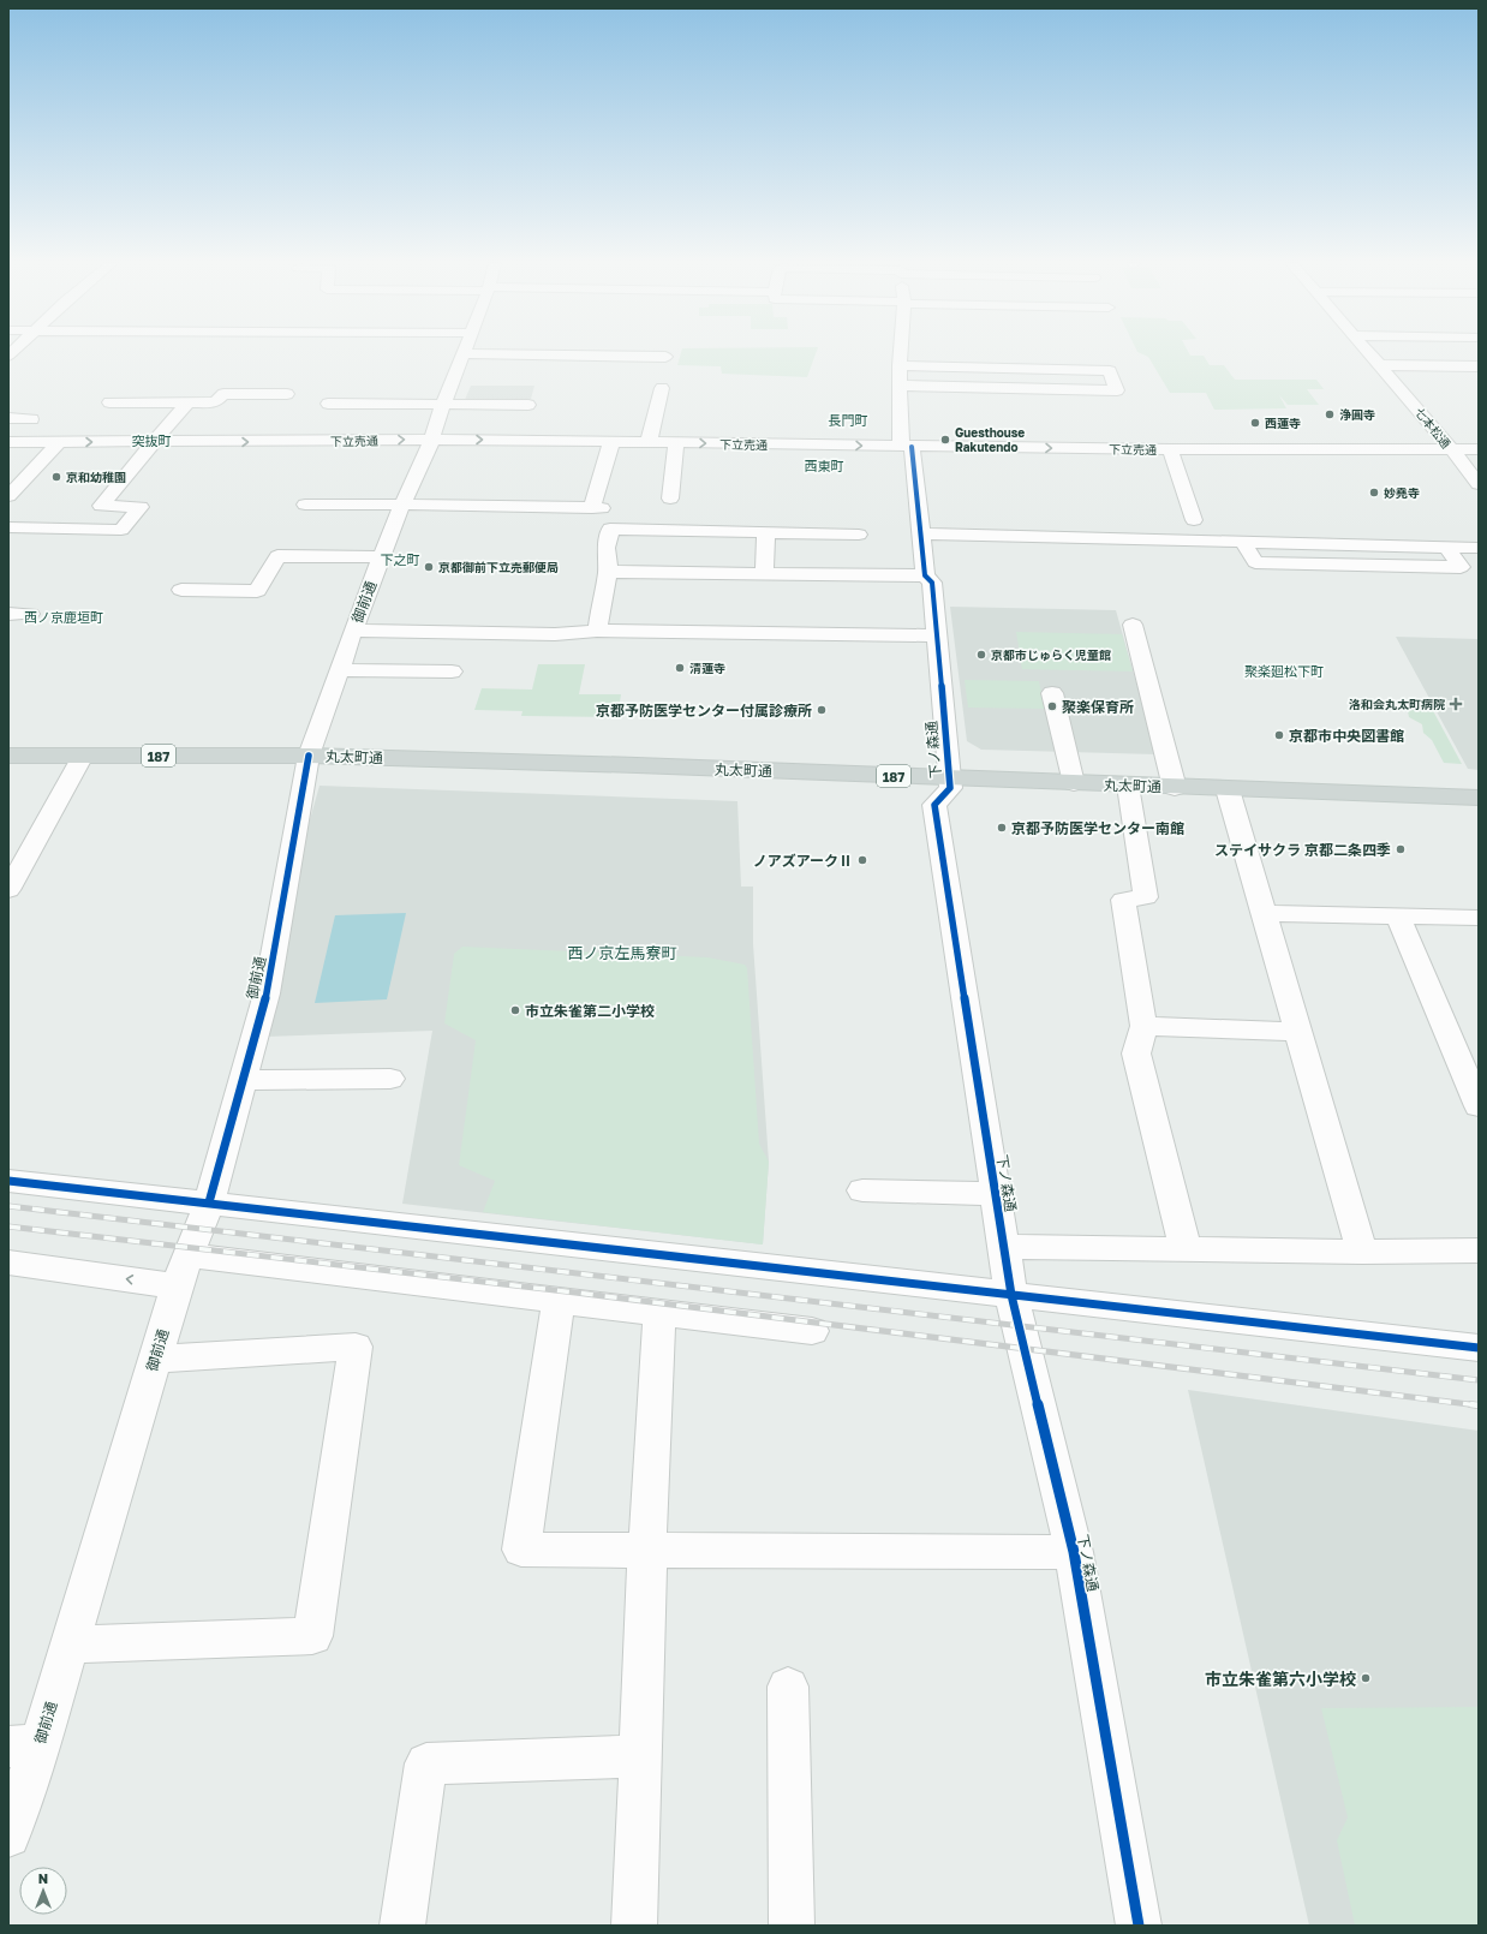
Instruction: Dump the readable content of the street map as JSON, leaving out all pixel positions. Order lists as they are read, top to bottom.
{
  "streets": {
    "main road": ["187", "丸太町通"],
    "street": [
      "七本松通",
      "下立売通",
      "御前通",
      "下ノ森通"
    ]
  },
  "crossings": [
    ["七本松通", "下立売通"],
    ["下立売通", "御前通"],
    ["下立売通", "下ノ森通"],
    ["御前通", "丸太町通"],
    ["下ノ森通", "丸太町通"]
  ],
  "districts": [
    "長門町",
    "突抜町",
    "西東町",
    "下之町",
    "西ノ京鹿垣町",
    "聚楽廻松下町",
    "西ノ京左馬寮町"
  ],
  "places": {
    "other": [
      "浄圓寺",
      "西蓮寺",
      "Guesthouse Rakutendo",
      "京和幼稚園",
      "妙堯寺",
      "京都御前下立売郵便局",
      "京都市じゅらく児童館",
      "清蓮寺",
      "聚楽保育所",
      "京都予防医学センター付属診療所",
      "京都市中央図書館",
      "京都予防医学センター南館",
      "ステイサクラ 京都二条四季",
      "ノアズアークⅡ",
      "市立朱雀第二小学校",
      "市立朱雀第六小学校"
    ],
    "health": ["洛和会丸太町病院"]
  },
  "north": "top"
}
